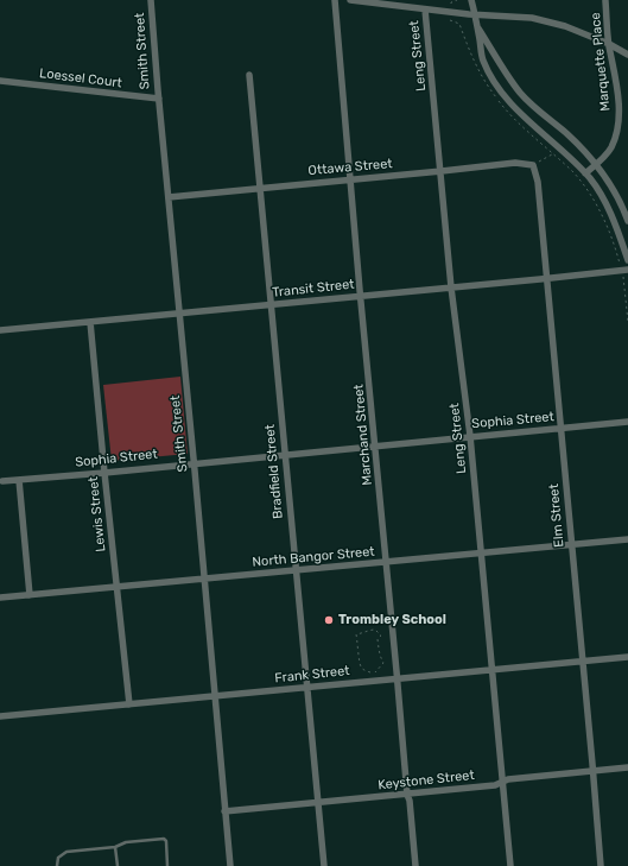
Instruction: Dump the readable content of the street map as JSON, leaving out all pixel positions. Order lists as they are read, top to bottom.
{
  "streets": {
    "street": [
      "Smith Street",
      "Leng Street",
      "Marquette Place",
      "Loessel Court",
      "Ottawa Street",
      "Transit Street",
      "Sophia Street",
      "Marchand Street",
      "Bradfield Street",
      "Lewis Street",
      "Elm Street",
      "North Bangor Street",
      "Frank Street",
      "Keystone Street"
    ]
  },
  "crossings": [
    ["Smith Street", "Loessel Court"],
    ["Smith Street", "Ottawa Street"],
    ["Smith Street", "Transit Street"],
    ["Smith Street", "Sophia Street"],
    ["Smith Street", "North Bangor Street"],
    ["Smith Street", "Frank Street"],
    ["Smith Street", "Keystone Street"],
    ["Leng Street", "Ottawa Street"],
    ["Leng Street", "Transit Street"],
    ["Leng Street", "Sophia Street"],
    ["Leng Street", "North Bangor Street"],
    ["Leng Street", "Frank Street"],
    ["Leng Street", "Keystone Street"],
    ["Ottawa Street", "Marchand Street"],
    ["Ottawa Street", "Bradfield Street"],
    ["Ottawa Street", "Elm Street"],
    ["Transit Street", "Marchand Street"],
    ["Transit Street", "Bradfield Street"],
    ["Transit Street", "Lewis Street"],
    ["Transit Street", "Elm Street"],
    ["Sophia Street", "Marchand Street"],
    ["Sophia Street", "Bradfield Street"],
    ["Sophia Street", "Lewis Street"],
    ["Sophia Street", "Elm Street"],
    ["Marchand Street", "North Bangor Street"],
    ["Marchand Street", "Frank Street"],
    ["Marchand Street", "Keystone Street"],
    ["Bradfield Street", "North Bangor Street"],
    ["Bradfield Street", "Frank Street"],
    ["Bradfield Street", "Keystone Street"],
    ["Lewis Street", "North Bangor Street"],
    ["Lewis Street", "Frank Street"],
    ["Elm Street", "North Bangor Street"],
    ["Elm Street", "Frank Street"],
    ["Elm Street", "Keystone Street"]
  ],
  "places": ["Trombley School"]
}
